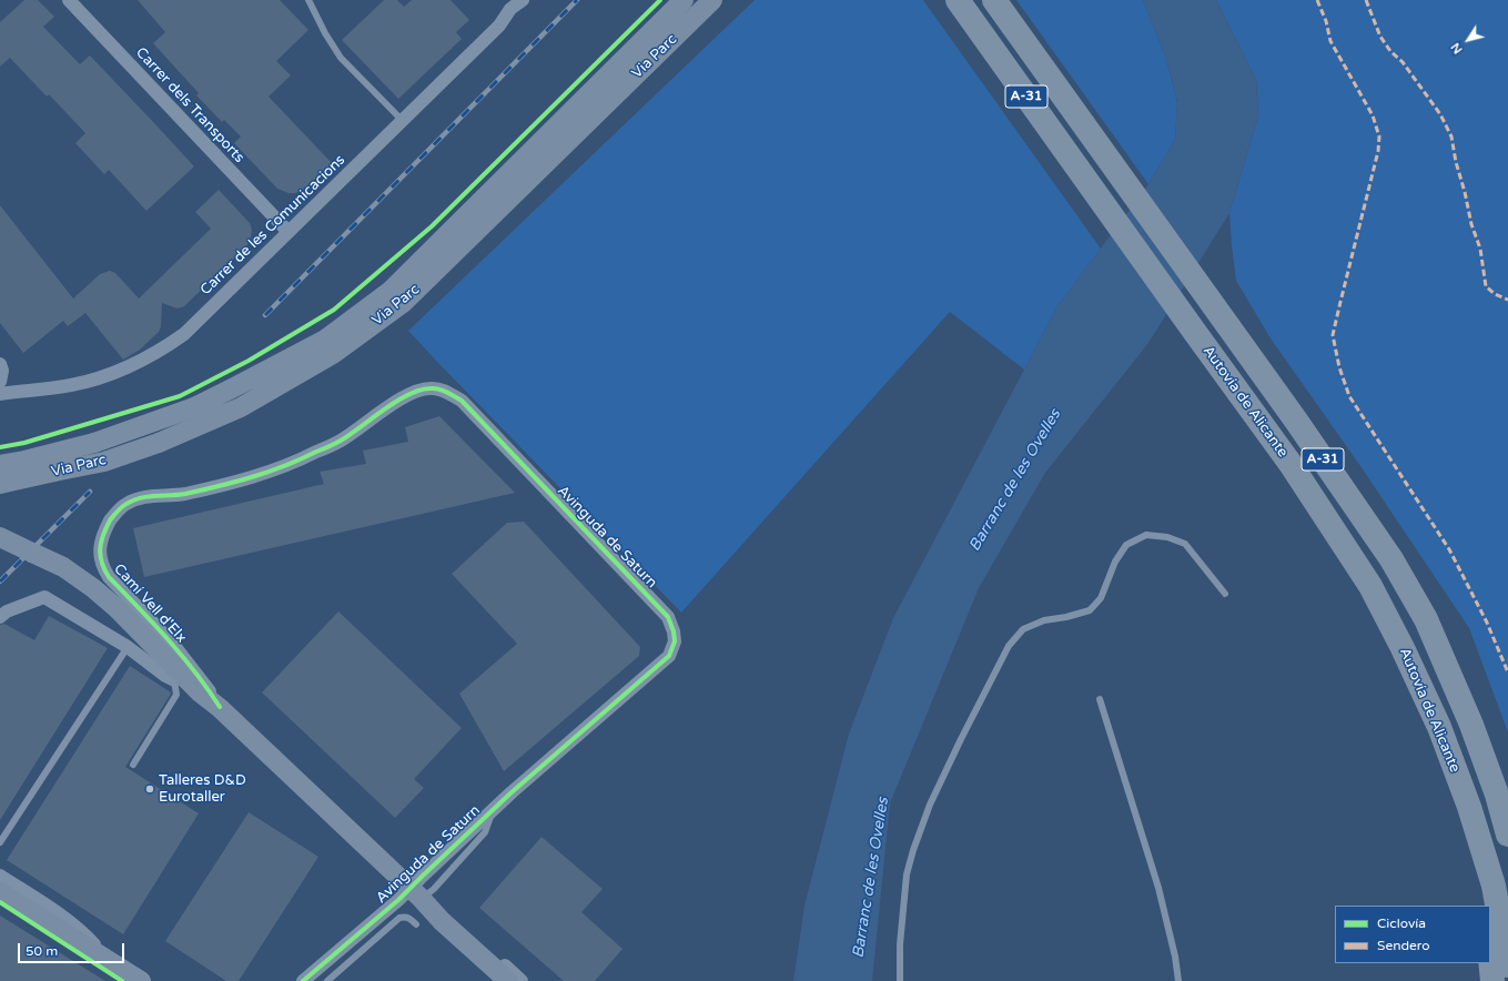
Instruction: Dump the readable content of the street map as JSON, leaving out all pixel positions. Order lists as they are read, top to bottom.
{
  "streets": {
    "highway": ["A-31", "Autovía de Alicante"],
    "main road": ["Via Parc", "Camí Vell d'Elx"],
    "street": ["Carrer dels Transports", "Carrer de les Comunicacions", "Avinguda de Saturn"]
  },
  "crossings": [
    ["Carrer dels Transports", "Carrer de les Comunicacions"],
    ["Avinguda de Saturn", "Camí Vell d'Elx"]
  ],
  "water": ["Barranc de les Ovelles"],
  "places": ["Talleres D&D Eurotaller"],
  "legend": ["Ciclovía", "Sendero"],
  "scale_bar": "50 m",
  "north": "bottom left"
}
